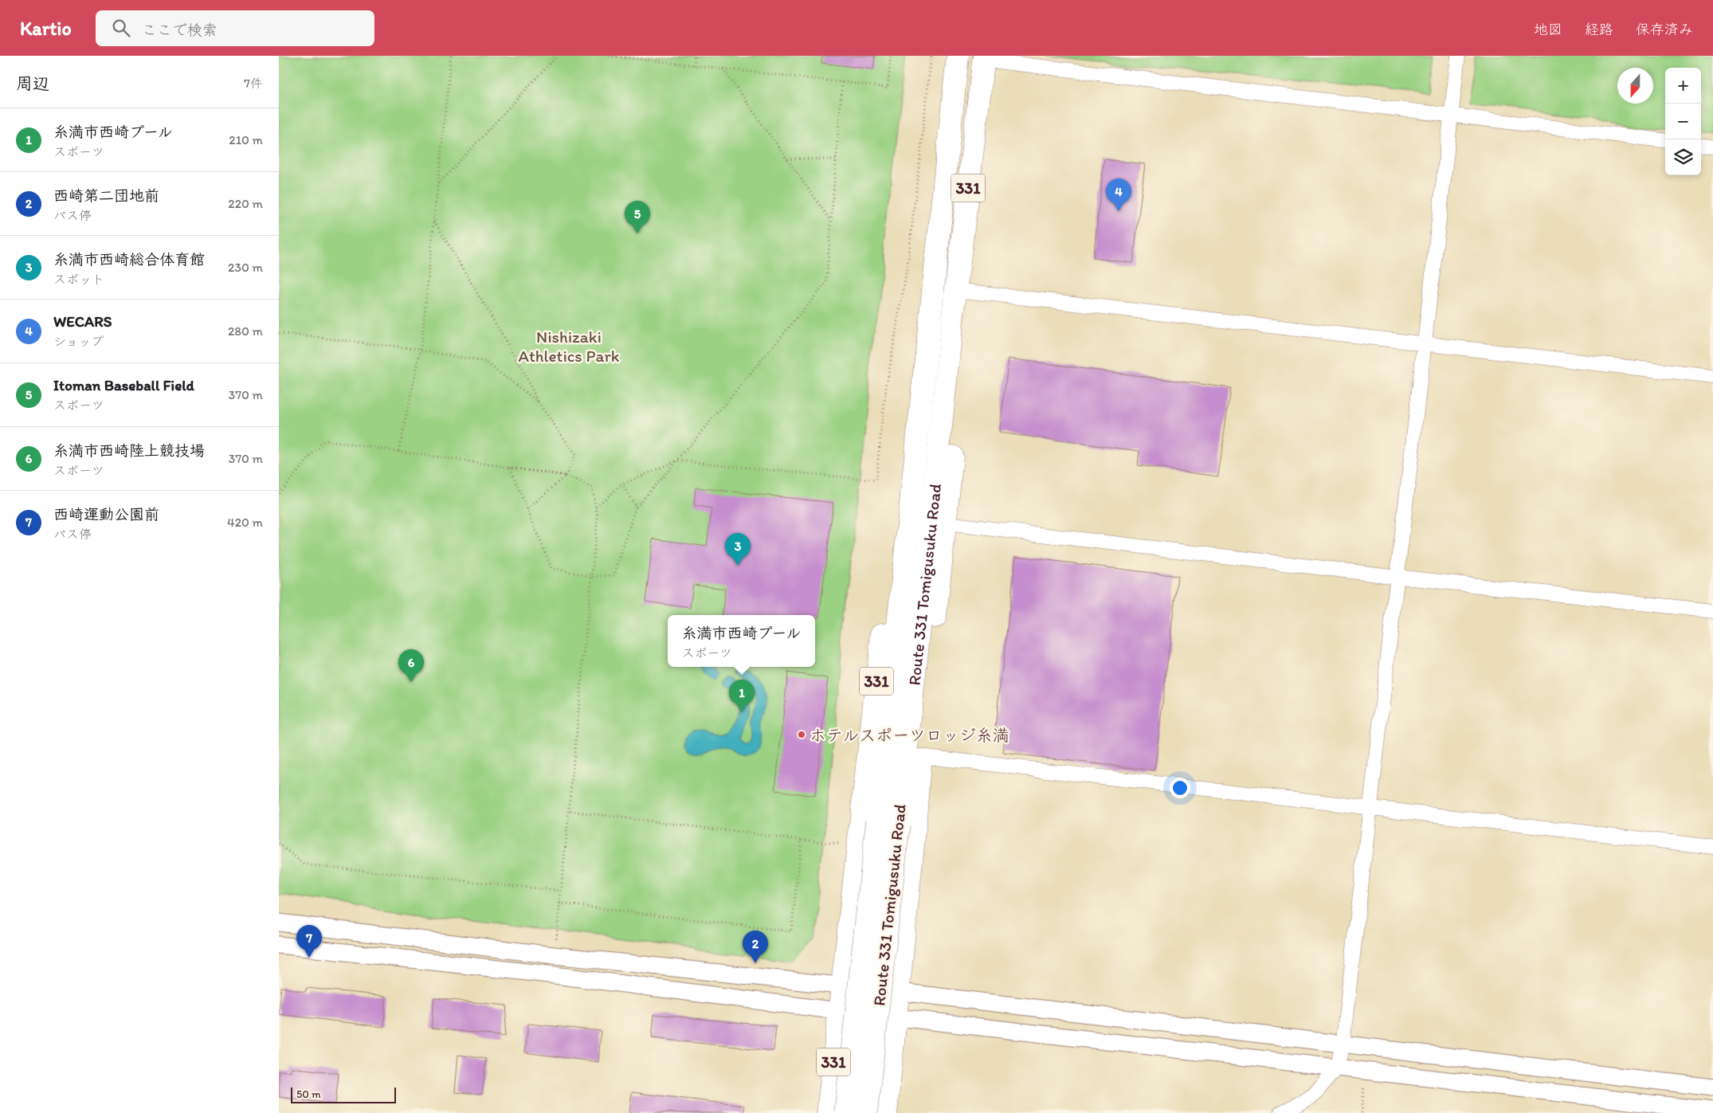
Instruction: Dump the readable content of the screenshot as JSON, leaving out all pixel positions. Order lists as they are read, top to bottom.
{
  "streets": {
    "highway": ["331", "Route 331 Tomigusuku Road"]
  },
  "crossings": [
    ["331", "Route 331 Tomigusuku Road"]
  ],
  "parks": ["Nishizaki Athletics Park"],
  "places": ["ホテルスポーツロッジ糸満"],
  "scale_bar": "50 m",
  "north": "bottom",
  "page": {
    "header": "Kartio",
    "search": "ここで検索",
    "nav": ["地図", "経路", "保存済み"],
    "heading": ["周辺", "7件"],
    "map_buttons": ["+", "−"],
    "list": [
      {
        "mark": "1",
        "name": "糸満市西崎プール",
        "note": "スポーツ",
        "value": "210 m"
      },
      {
        "mark": "2",
        "name": "西崎第二団地前",
        "note": "バス停",
        "value": "220 m"
      },
      {
        "mark": "3",
        "name": "糸満市西崎総合体育館",
        "note": "スポット",
        "value": "230 m"
      },
      {
        "mark": "4",
        "name": "WECARS",
        "note": "ショップ",
        "value": "280 m"
      },
      {
        "mark": "5",
        "name": "Itoman Baseball Field",
        "note": "スポーツ",
        "value": "370 m"
      },
      {
        "mark": "6",
        "name": "糸満市西崎陸上競技場",
        "note": "スポーツ",
        "value": "370 m"
      },
      {
        "mark": "7",
        "name": "西崎運動公園前",
        "note": "バス停",
        "value": "420 m"
      }
    ],
    "pins": [
      "4",
      "5",
      "3",
      "6",
      "1",
      "7",
      "2"
    ],
    "popup": ["糸満市西崎プール", "スポーツ"],
    "scale": "50 m"
  }
}
